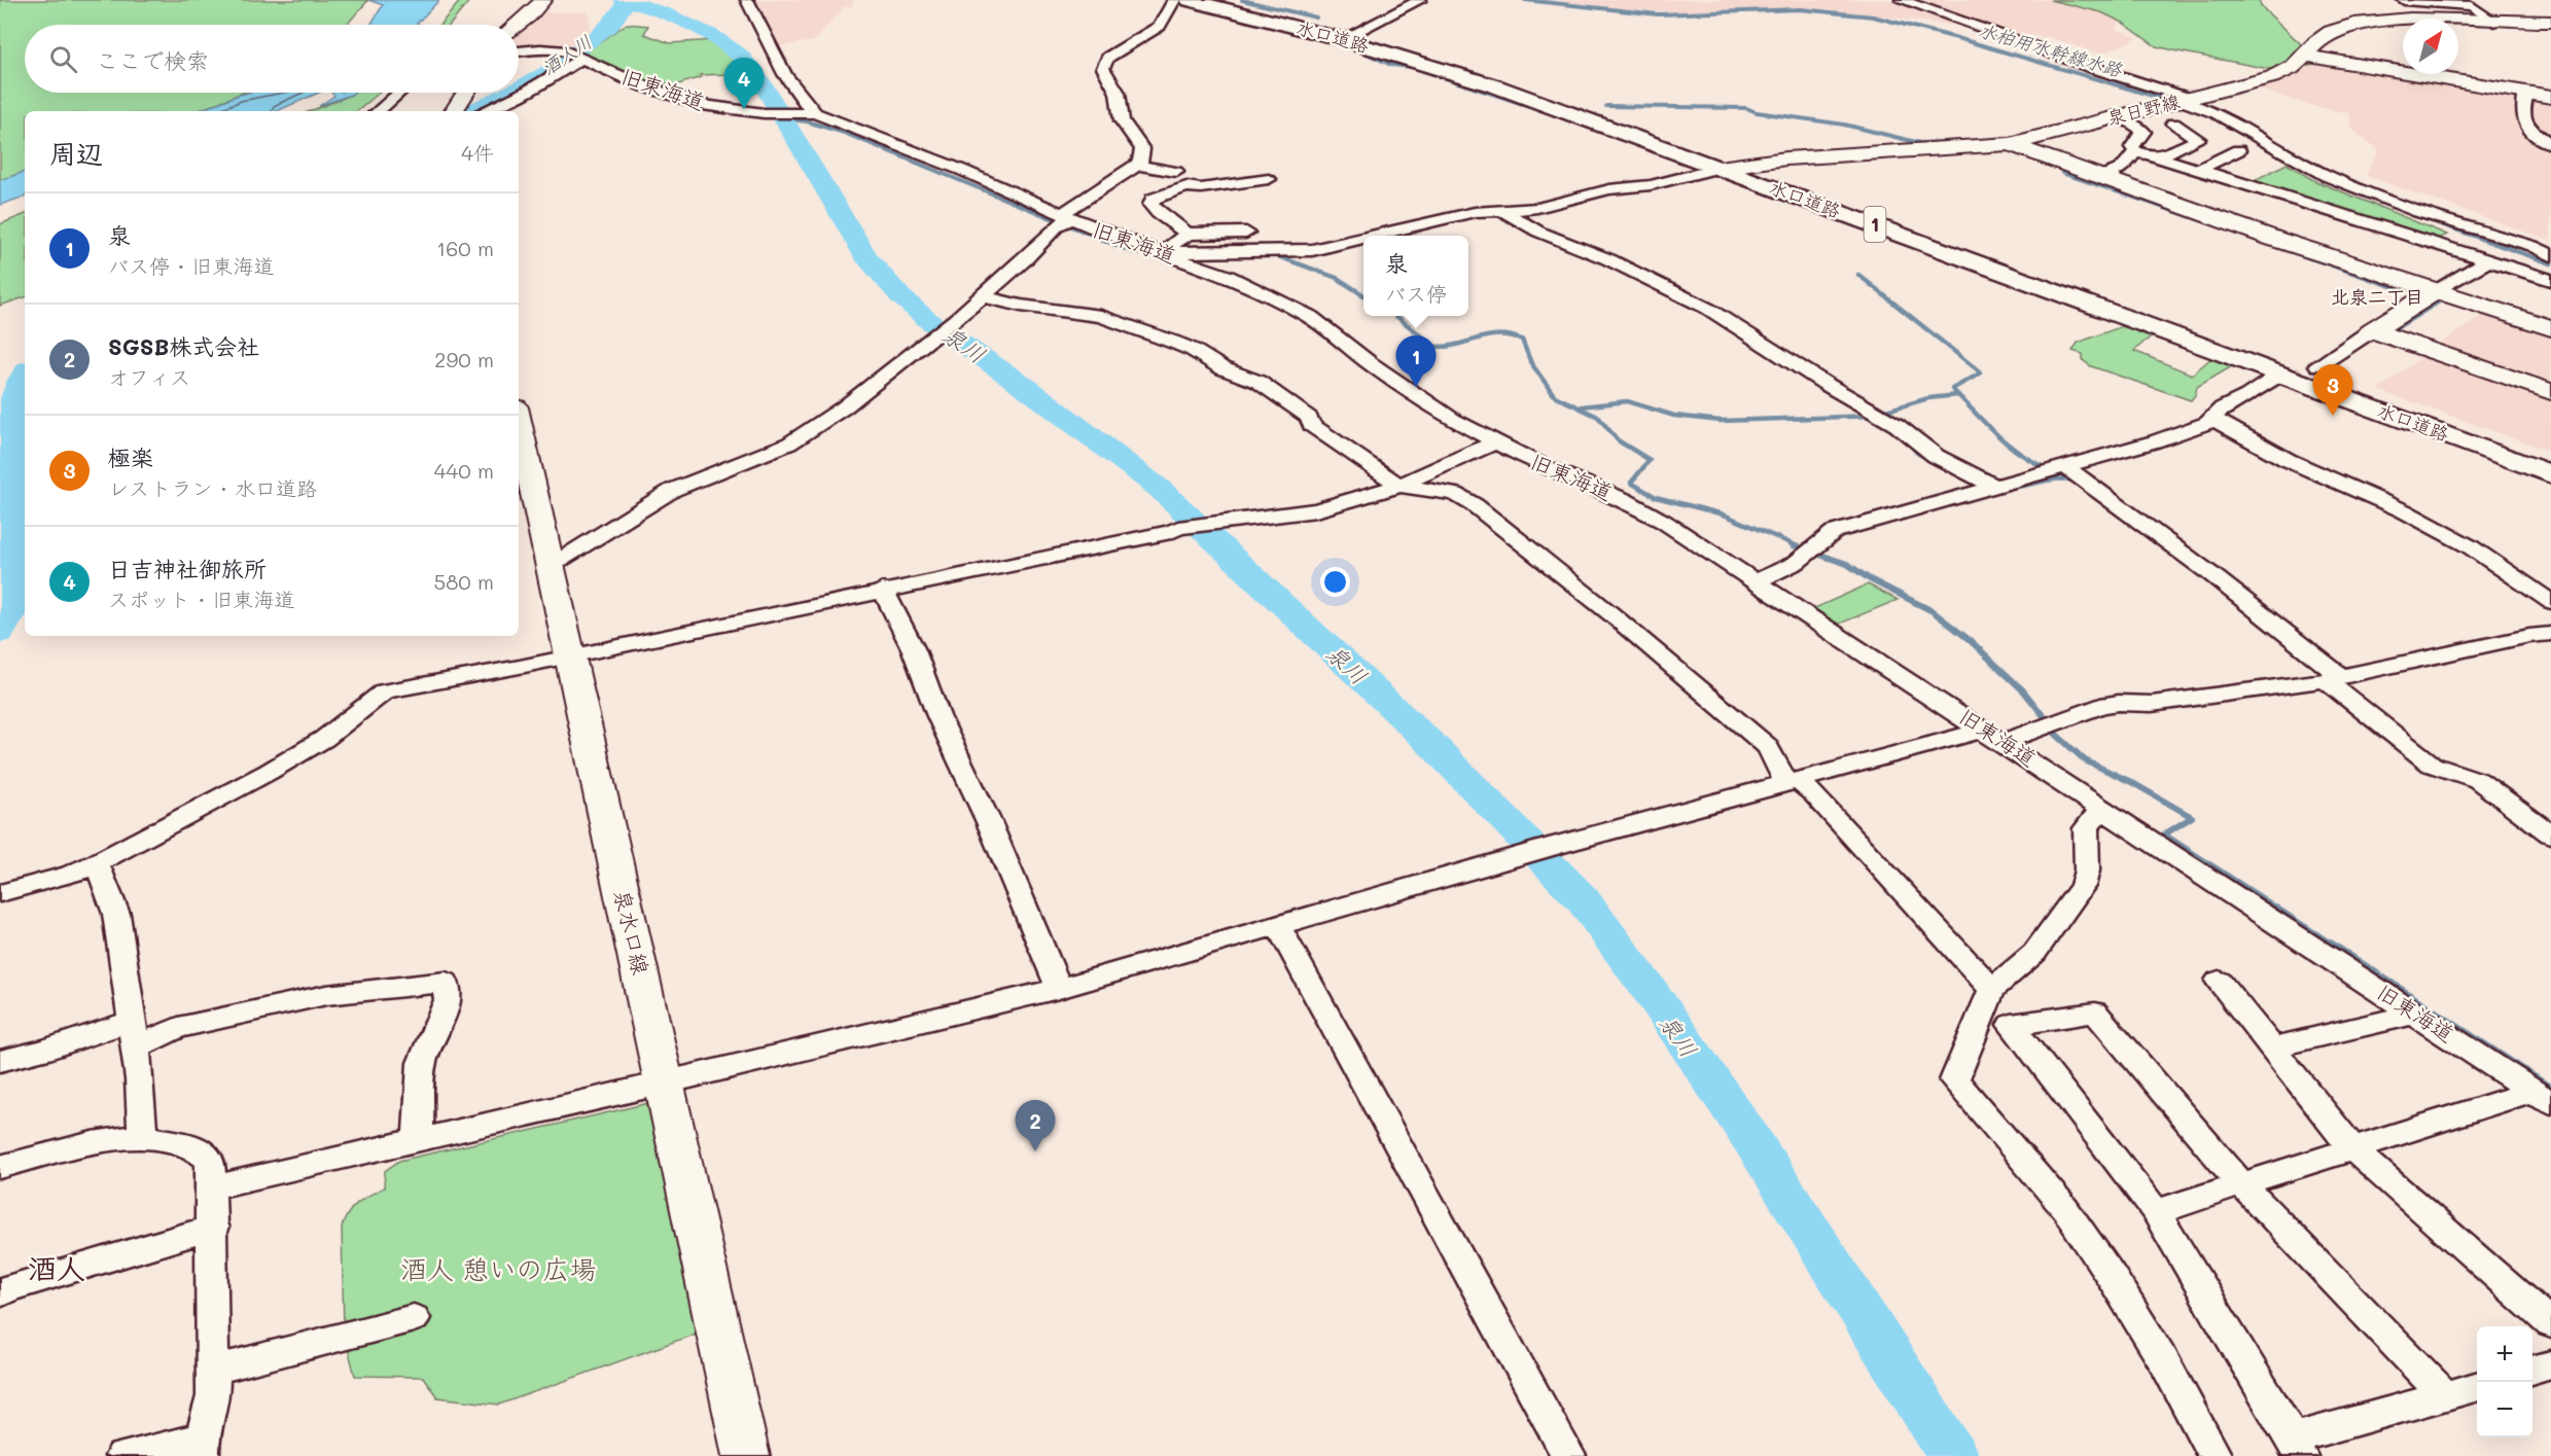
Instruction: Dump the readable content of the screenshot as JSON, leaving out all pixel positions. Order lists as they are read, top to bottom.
{
  "streets": {
    "highway": ["水口道路", "1"],
    "main road": ["泉日野線", "泉水口線"],
    "street": ["旧東海道"]
  },
  "crossings": [
    ["水口道路", "泉日野線"]
  ],
  "districts": ["北泉二丁目", "酒人"],
  "water": ["水柏用水幹線水路", "酒人川", "泉川"],
  "parks": ["酒人 憩いの広場"],
  "north": "top right",
  "page": {
    "search": "ここで検索",
    "pins": [
      "4",
      "1",
      "3",
      "2"
    ],
    "heading": ["周辺", "4件"],
    "list": [
      {
        "mark": "1",
        "name": "泉",
        "note": "バス停 · 旧東海道",
        "value": "160 m"
      },
      {
        "mark": "2",
        "name": "SGSB株式会社",
        "note": "オフィス",
        "value": "290 m"
      },
      {
        "mark": "3",
        "name": "極楽",
        "note": "レストラン · 水口道路",
        "value": "440 m"
      },
      {
        "mark": "4",
        "name": "日吉神社御旅所",
        "note": "スポット · 旧東海道",
        "value": "580 m"
      }
    ],
    "popup": ["泉", "バス停"],
    "map_buttons": ["+", "−"]
  }
}
